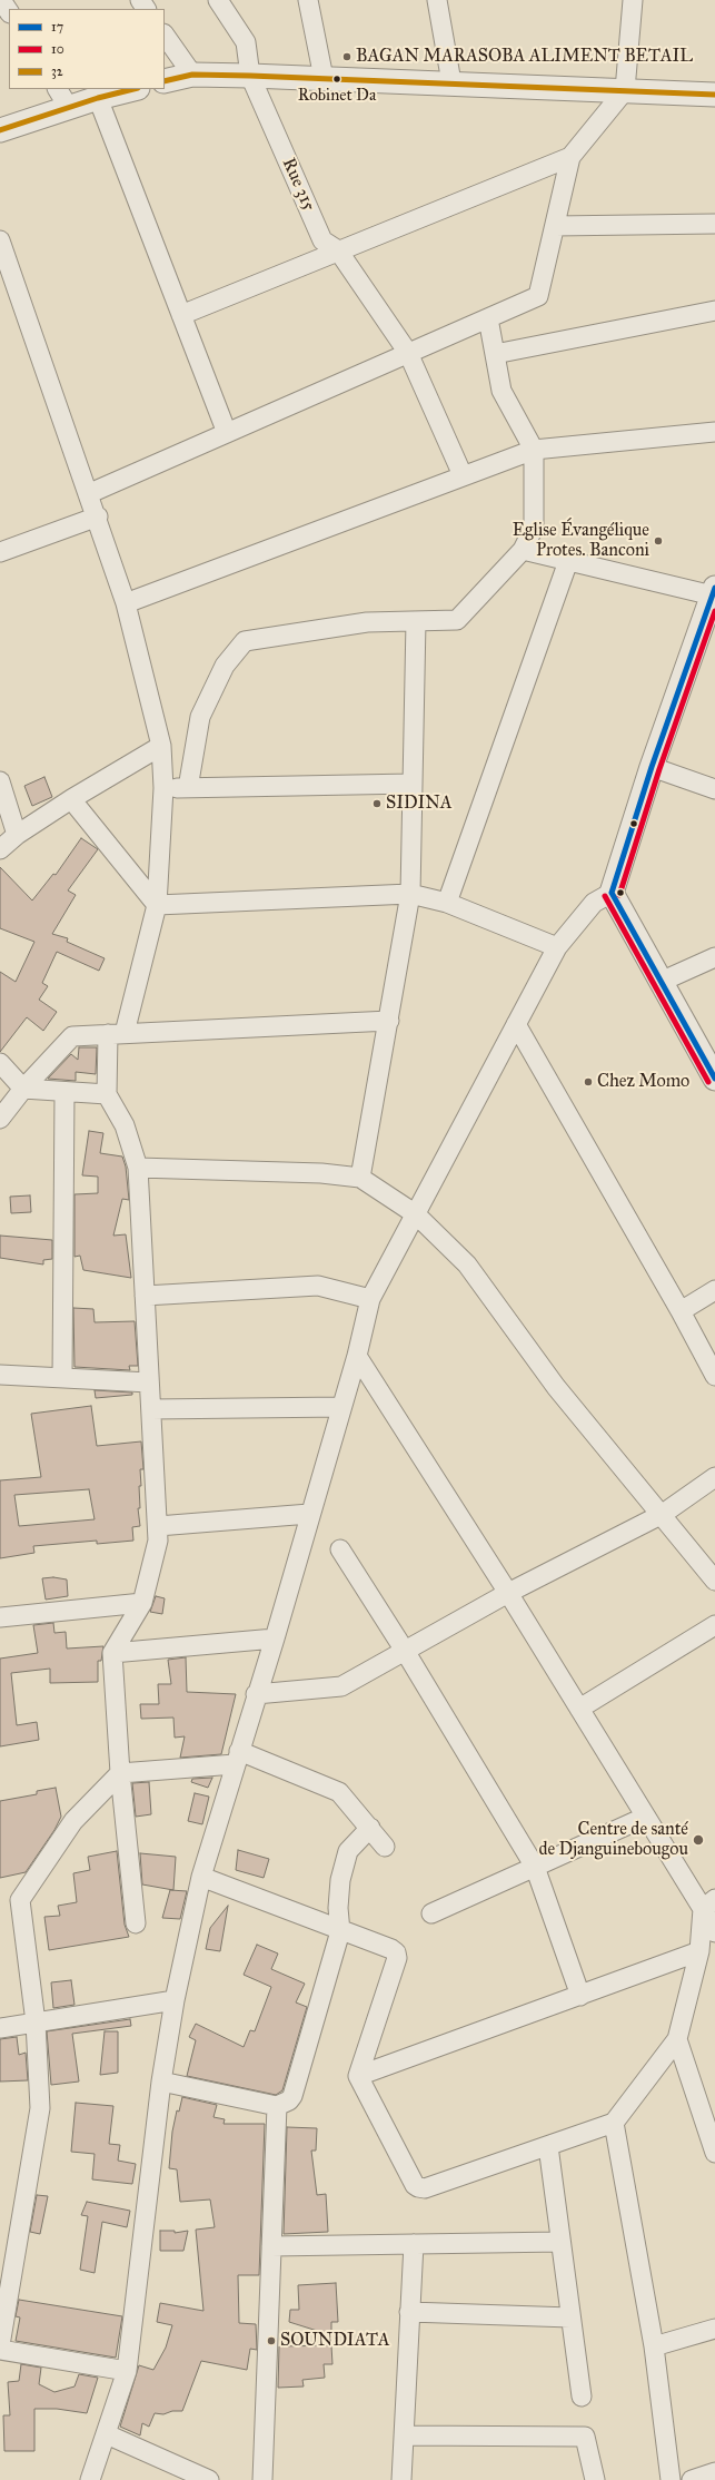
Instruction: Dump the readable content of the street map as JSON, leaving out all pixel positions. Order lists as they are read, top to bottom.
{
  "streets": {
    "street": ["Rue 315"]
  },
  "places": [
    "BAGAN MARASOBA ALIMENT BETAIL",
    "Robinet Da",
    "Eglise Évangélique Protes. Banconi",
    "SIDINA",
    "Chez Momo",
    "Centre de santé de Djanguinebougou",
    "SOUNDIATA"
  ],
  "lines": ["transit line 32", "transit line 17", "transit line 10"],
  "legend": ["17", "10", "32"]
}
